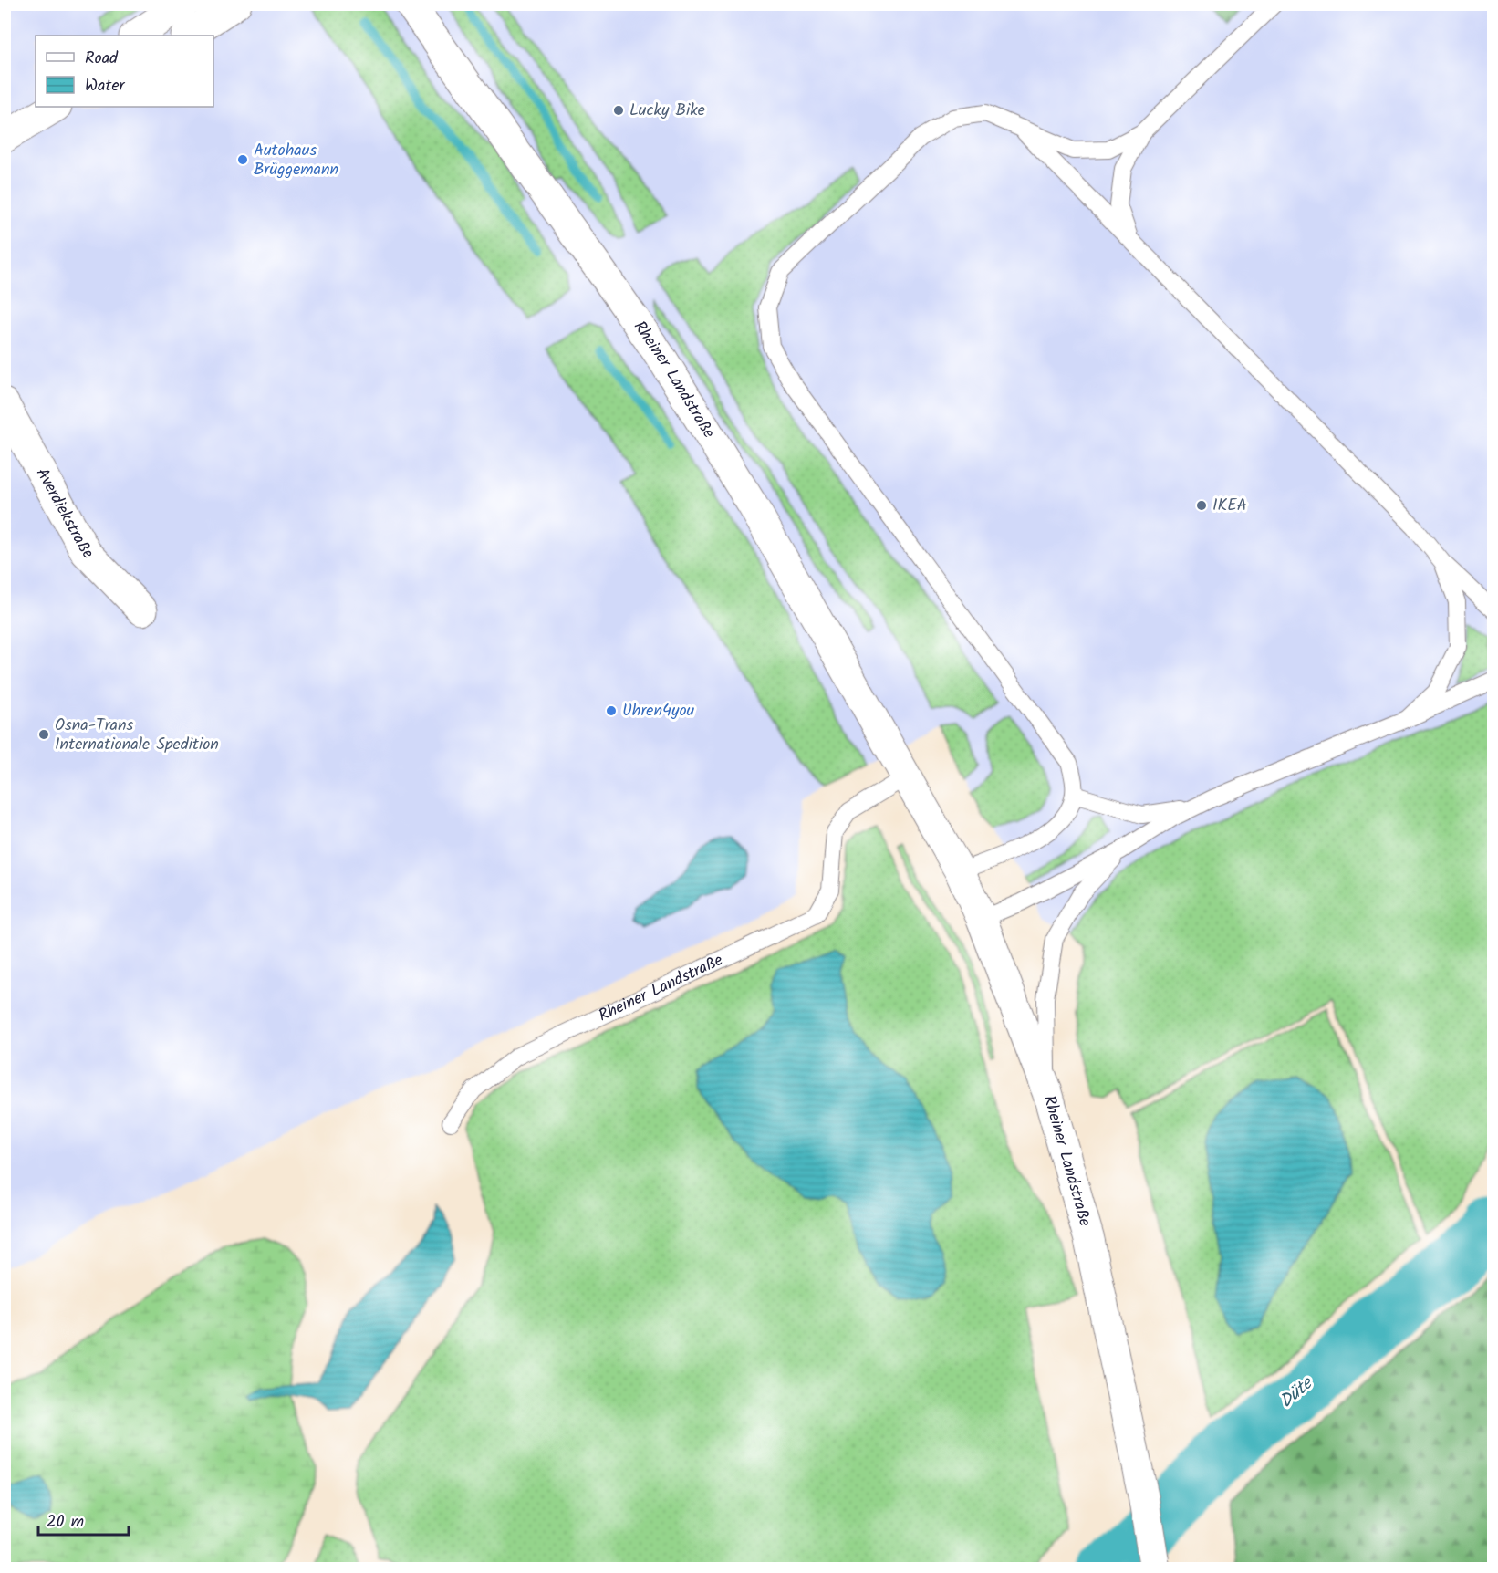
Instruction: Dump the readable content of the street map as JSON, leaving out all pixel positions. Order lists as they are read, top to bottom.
{
  "streets": {
    "street": ["Rheiner Landstraße", "Averdiekstraße"]
  },
  "water": ["Düte"],
  "places": [
    "Lucky Bike",
    "Autohaus Brüggemann",
    "IKEA",
    "Uhren4you",
    "Osna-Trans Internationale Spedition"
  ],
  "legend": ["Road", "Water"],
  "scale_bar": "20 m"
}
